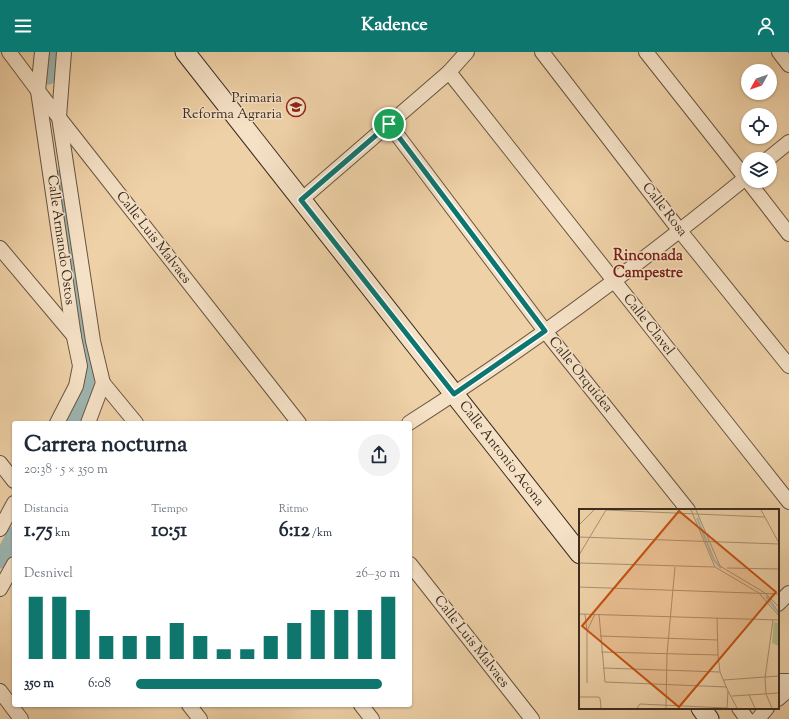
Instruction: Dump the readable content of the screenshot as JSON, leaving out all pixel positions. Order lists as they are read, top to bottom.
{
  "streets": {
    "street": [
      "Calle Rosa",
      "Calle Luis Malvaes",
      "Calle Armando Ostos",
      "Calle Clavel",
      "Calle Orquídea",
      "Calle Antonio Acona"
    ]
  },
  "crossings": [
    ["Calle Luis Malvaes", "Calle Armando Ostos"]
  ],
  "districts": ["Rinconada Campestre"],
  "places": {
    "school or university": ["Primaria Reforma Agraria"]
  },
  "north": "bottom left",
  "page": {
    "header": "Kadence",
    "heading": ["Carrera nocturna", "20:38 · 5 × 350 m"],
    "stats": [
      ["Distancia", "1.75 km"],
      ["Tiempo", "10:51"],
      ["Ritmo", "6:12 /km"]
    ],
    "chart": ["Desnivel", "26–30 m"],
    "list": [
      {
        "name": "350 m",
        "note": "6:08"
      }
    ]
  }
}
